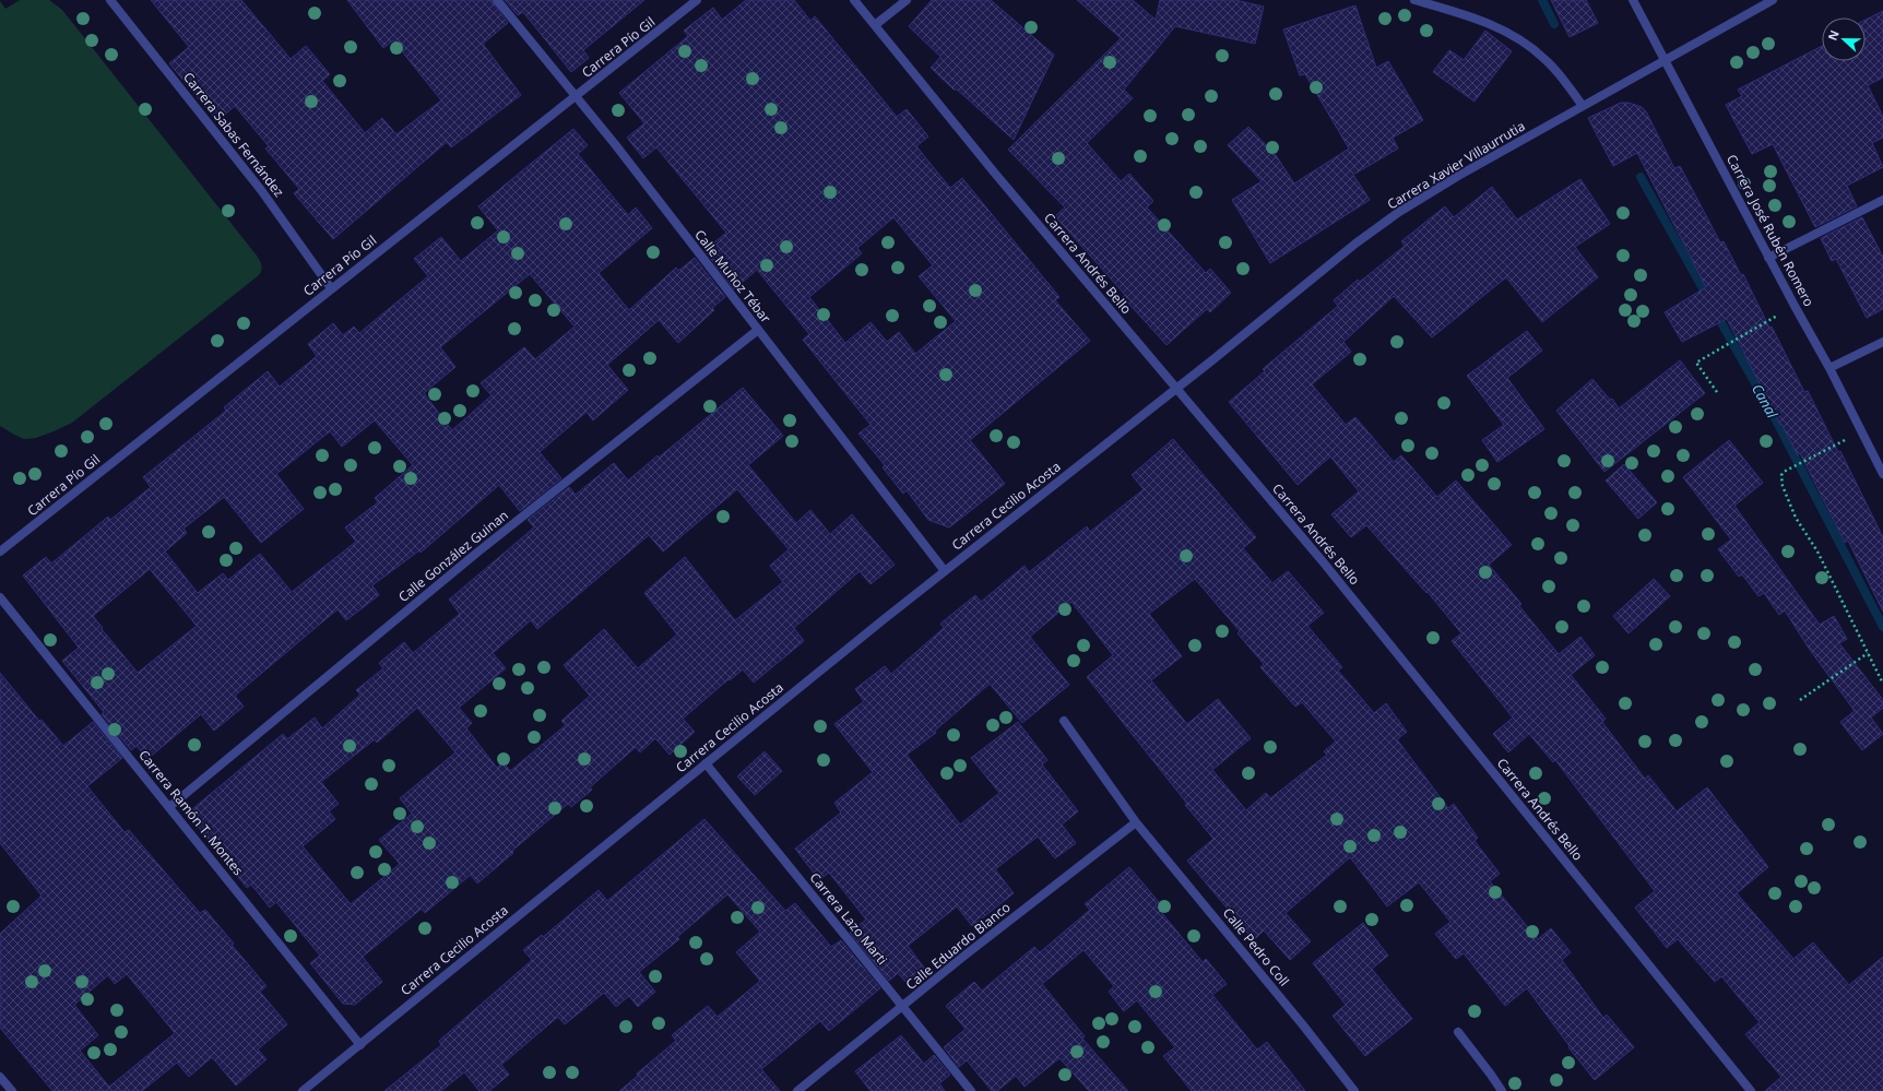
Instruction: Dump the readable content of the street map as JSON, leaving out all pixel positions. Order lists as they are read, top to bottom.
{
  "streets": {
    "street": [
      "Carrera Pío Gil",
      "Carrera Sabas Fernández",
      "Carrera Xavier Villaurrutia",
      "Carrera José Rubén Romero",
      "Carrera Andrés Bello",
      "Calle Muñoz Tébar",
      "Carrera Cecilio Acosta",
      "Calle González Guinan",
      "Carrera Ramón T. Montes",
      "Carrera Lazo Marti",
      "Calle Eduardo Blanco",
      "Calle Pedro Coll"
    ]
  },
  "crossings": [
    ["Carrera Pío Gil", "Carrera Sabas Fernández"],
    ["Carrera Pío Gil", "Calle Muñoz Tébar"],
    ["Carrera Xavier Villaurrutia", "Carrera José Rubén Romero"],
    ["Carrera Xavier Villaurrutia", "Carrera Andrés Bello"],
    ["Carrera Xavier Villaurrutia", "Carrera Cecilio Acosta"],
    ["Carrera Andrés Bello", "Carrera Cecilio Acosta"],
    ["Calle Muñoz Tébar", "Carrera Cecilio Acosta"],
    ["Calle Muñoz Tébar", "Calle González Guinan"],
    ["Carrera Cecilio Acosta", "Carrera Ramón T. Montes"],
    ["Carrera Cecilio Acosta", "Carrera Lazo Marti"],
    ["Calle González Guinan", "Carrera Ramón T. Montes"],
    ["Carrera Lazo Marti", "Calle Eduardo Blanco"],
    ["Calle Eduardo Blanco", "Calle Pedro Coll"]
  ],
  "water": ["Canal"],
  "north": "left"
}
